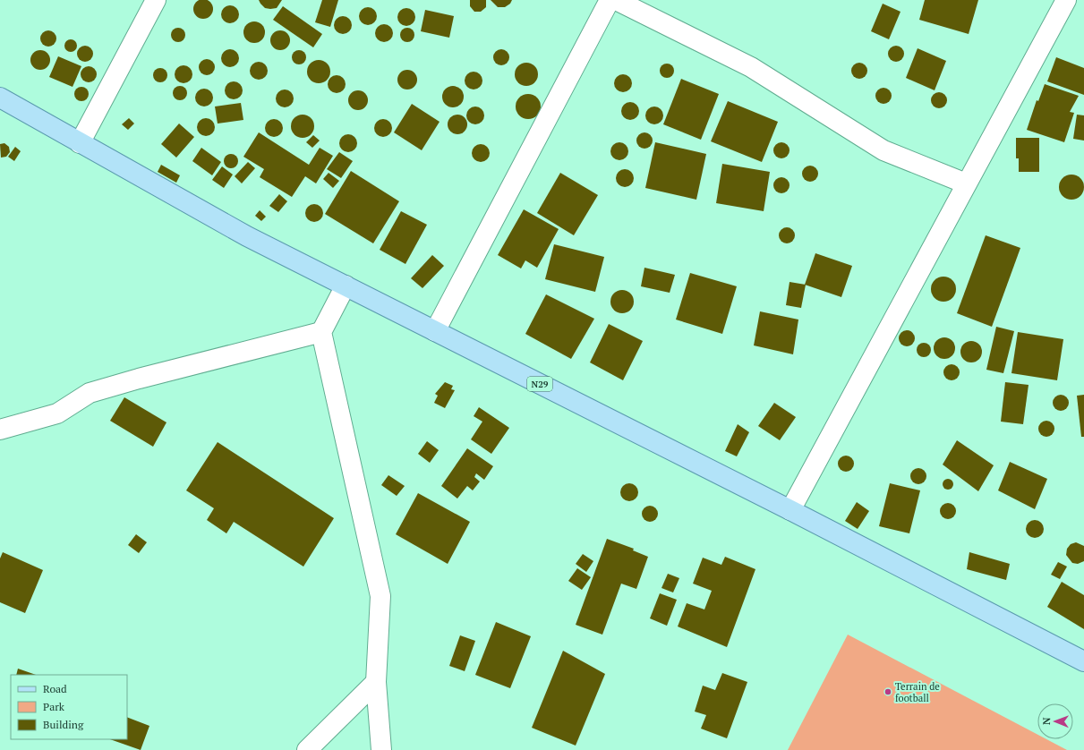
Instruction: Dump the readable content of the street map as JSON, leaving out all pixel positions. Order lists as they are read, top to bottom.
{
  "streets": {
    "main road": ["N29"]
  },
  "places": ["Terrain de football"],
  "legend": ["Road", "Park", "Building"],
  "north": "left"
}
